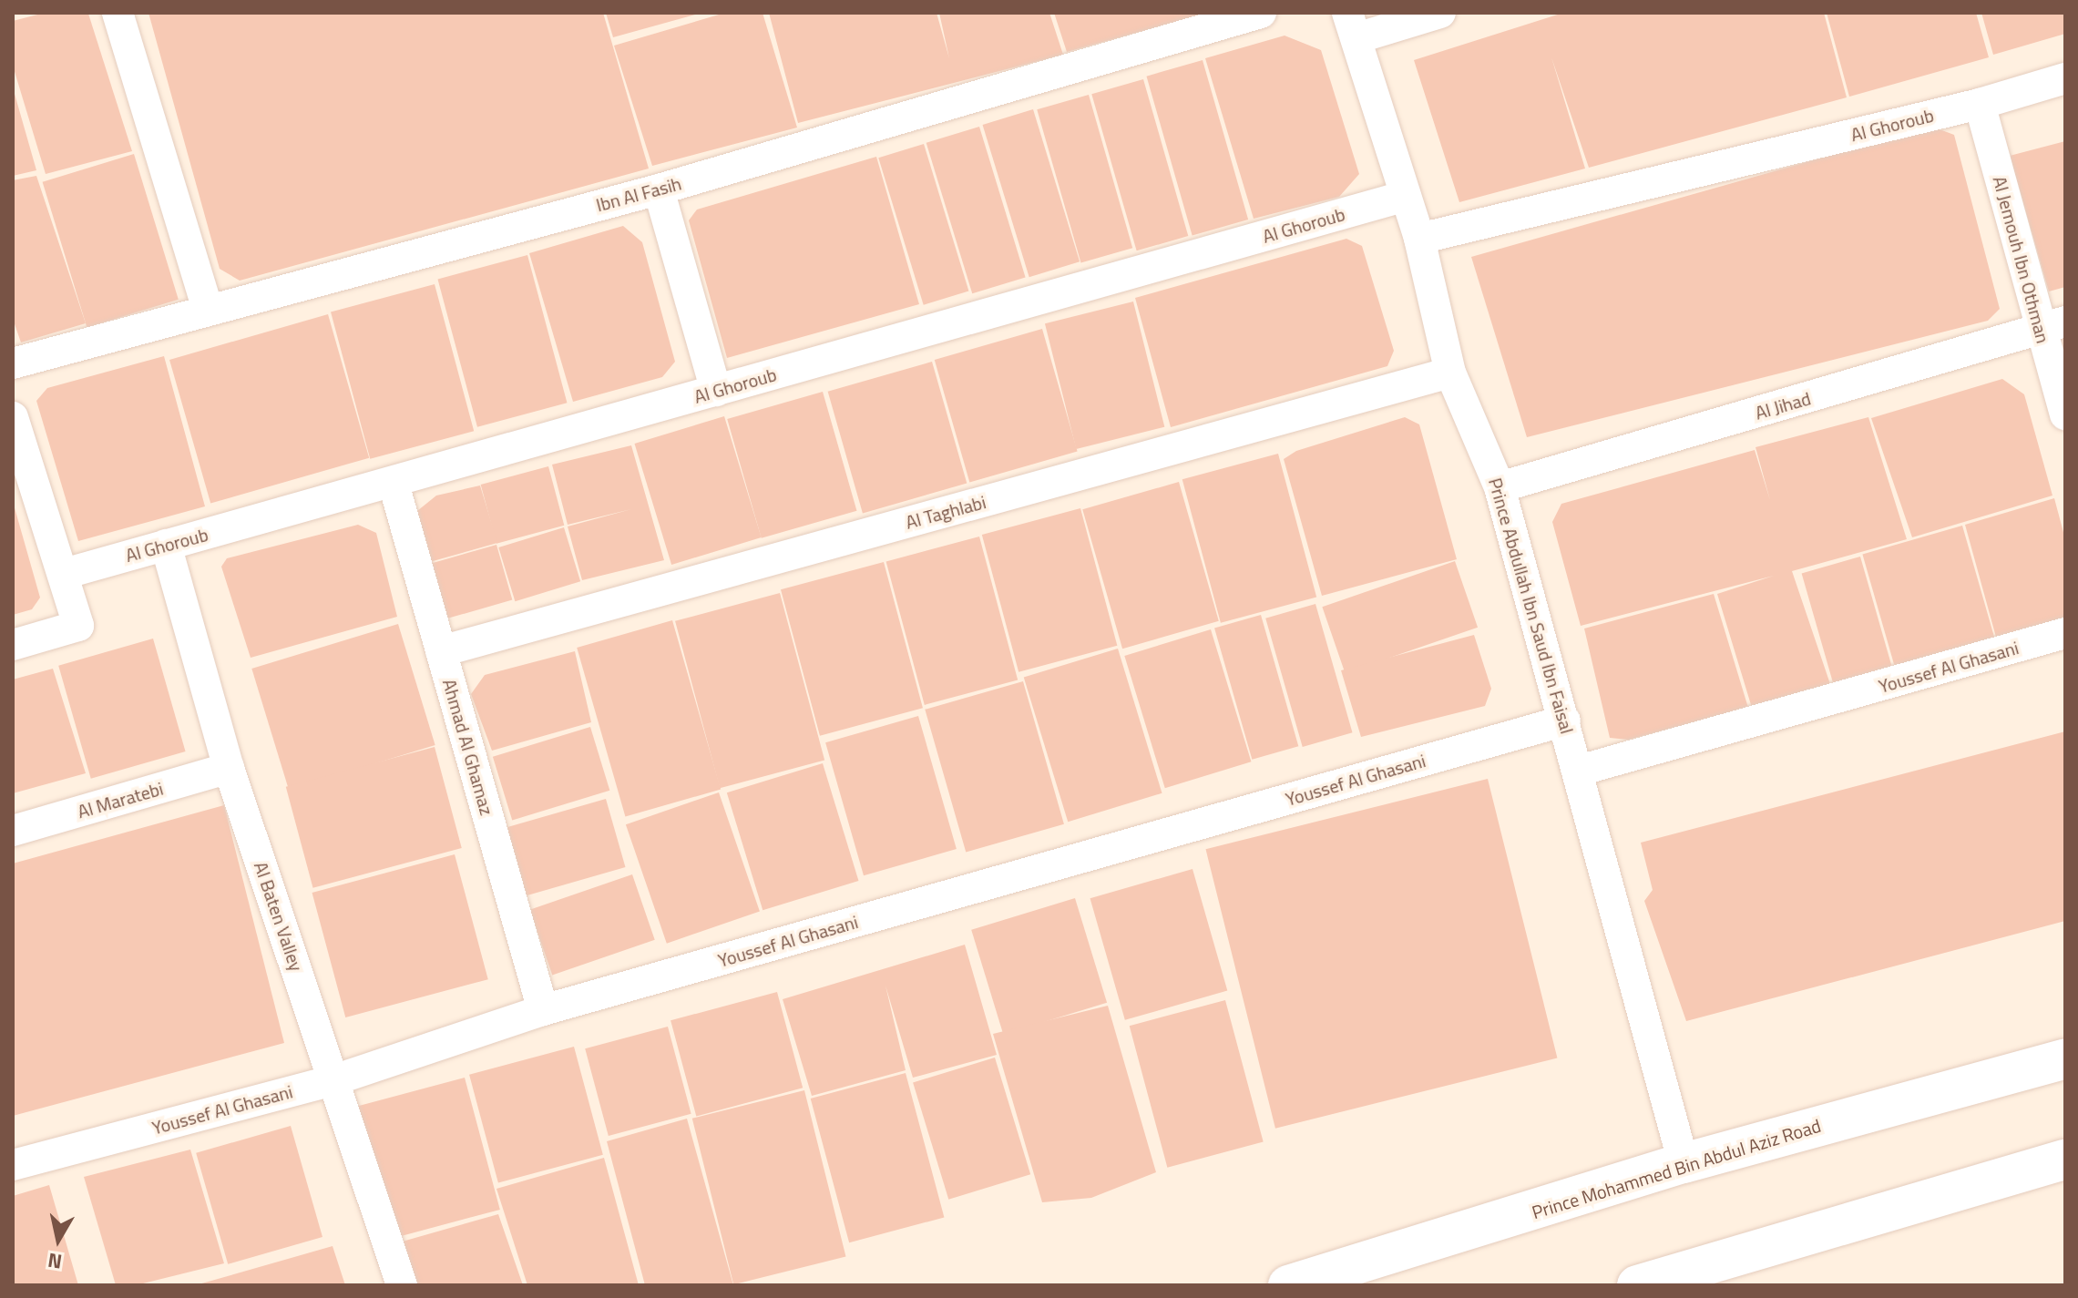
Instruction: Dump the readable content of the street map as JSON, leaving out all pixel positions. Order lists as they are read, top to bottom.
{
  "streets": {
    "main road": ["Prince Mohammed Bin Abdul Aziz Road"],
    "street": [
      "Al Ghoroub",
      "Ibn Al Fasih",
      "Al Jemouh Ibn Othman",
      "Al Jihad",
      "Al Taghlabi",
      "Prince Abdullah Ibn Saud Ibn Faisal",
      "Youssef Al Ghasani",
      "Ahmad Al Ghamaz",
      "Al Maratebi",
      "Al Baten Valley"
    ]
  },
  "crossings": [
    ["Al Ghoroub", "Al Jemouh Ibn Othman"],
    ["Al Ghoroub", "Prince Abdullah Ibn Saud Ibn Faisal"],
    ["Al Ghoroub", "Ahmad Al Ghamaz"],
    ["Al Ghoroub", "Al Baten Valley"],
    ["Al Jemouh Ibn Othman", "Al Jihad"],
    ["Al Jihad", "Prince Abdullah Ibn Saud Ibn Faisal"],
    ["Al Taghlabi", "Prince Abdullah Ibn Saud Ibn Faisal"],
    ["Al Taghlabi", "Ahmad Al Ghamaz"],
    ["Prince Abdullah Ibn Saud Ibn Faisal", "Youssef Al Ghasani"],
    ["Prince Abdullah Ibn Saud Ibn Faisal", "Prince Mohammed Bin Abdul Aziz Road"],
    ["Youssef Al Ghasani", "Ahmad Al Ghamaz"],
    ["Youssef Al Ghasani", "Al Baten Valley"],
    ["Al Maratebi", "Al Baten Valley"]
  ],
  "north": "bottom"
}
